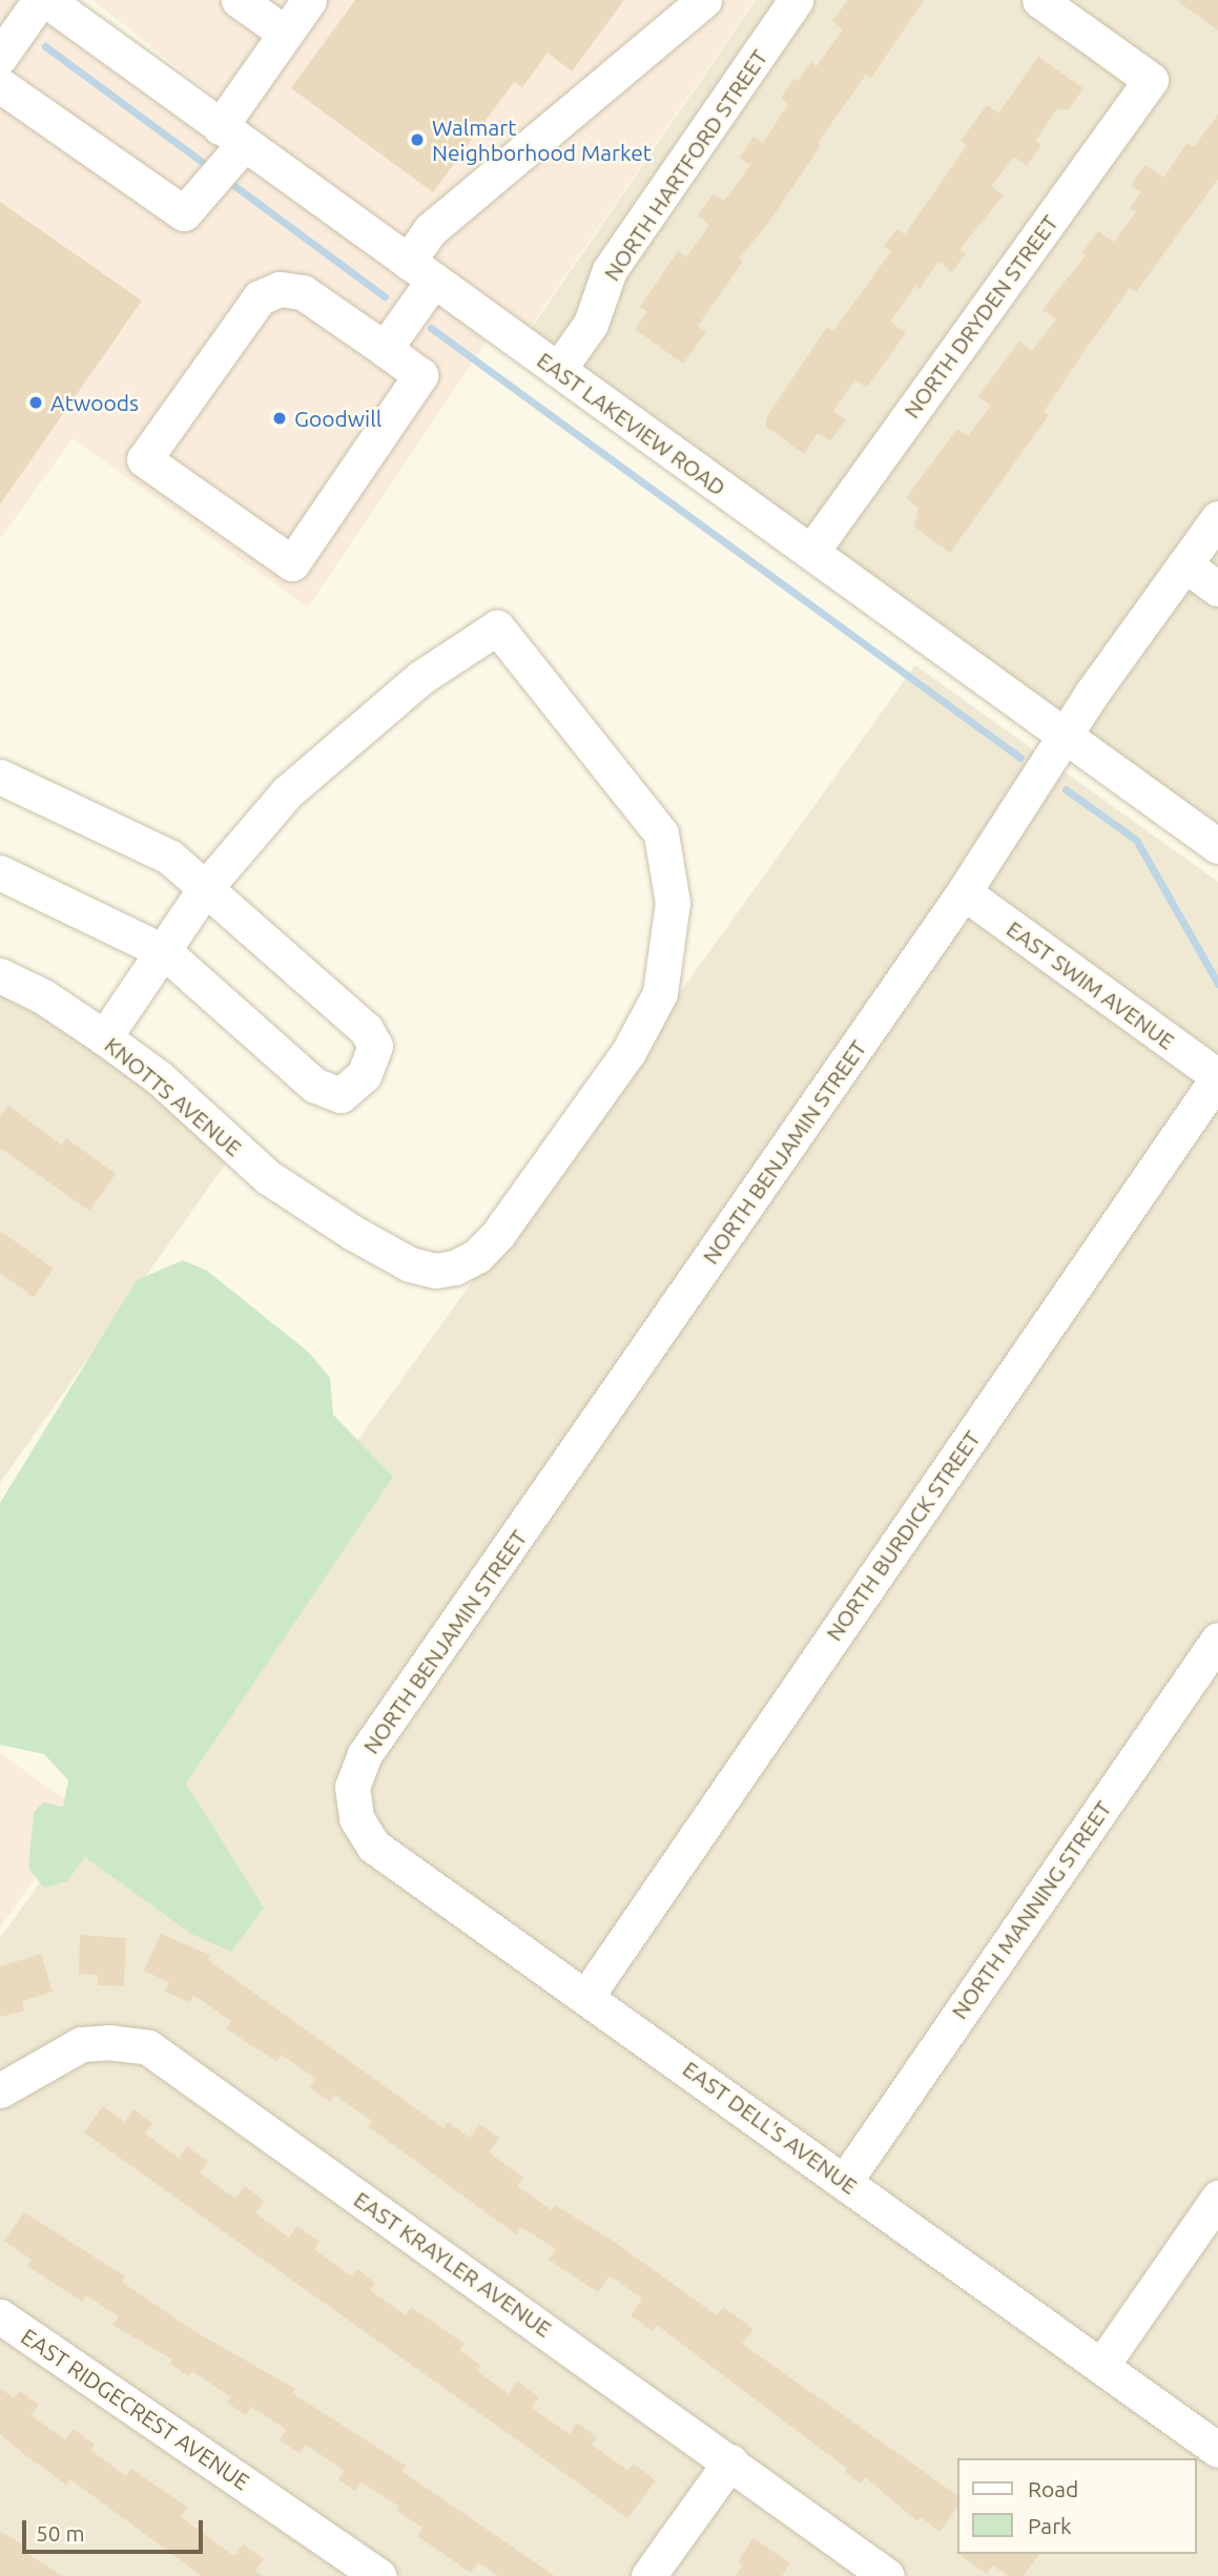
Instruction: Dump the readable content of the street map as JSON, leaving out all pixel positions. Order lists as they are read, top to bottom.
{
  "streets": {
    "street": [
      "NORTH HARTFORD STREET",
      "NORTH DRYDEN STREET",
      "EAST LAKEVIEW ROAD",
      "EAST SWIM AVENUE",
      "KNOTTS AVENUE",
      "NORTH BENJAMIN STREET",
      "NORTH BURDICK STREET",
      "NORTH MANNING STREET",
      "EAST DELL'S AVENUE",
      "EAST KRAYLER AVENUE",
      "EAST RIDGECREST AVENUE"
    ]
  },
  "crossings": [
    ["NORTH HARTFORD STREET", "EAST LAKEVIEW ROAD"],
    ["NORTH DRYDEN STREET", "EAST LAKEVIEW ROAD"],
    ["EAST LAKEVIEW ROAD", "NORTH BENJAMIN STREET"],
    ["EAST SWIM AVENUE", "NORTH BENJAMIN STREET"],
    ["EAST SWIM AVENUE", "NORTH BURDICK STREET"],
    ["NORTH BENJAMIN STREET", "EAST DELL'S AVENUE"],
    ["NORTH BURDICK STREET", "EAST DELL'S AVENUE"],
    ["NORTH MANNING STREET", "EAST DELL'S AVENUE"]
  ],
  "places": ["Walmart Neighborhood Market", "Atwoods", "Goodwill"],
  "legend": ["Road", "Park"],
  "scale_bar": "50 m"
}
